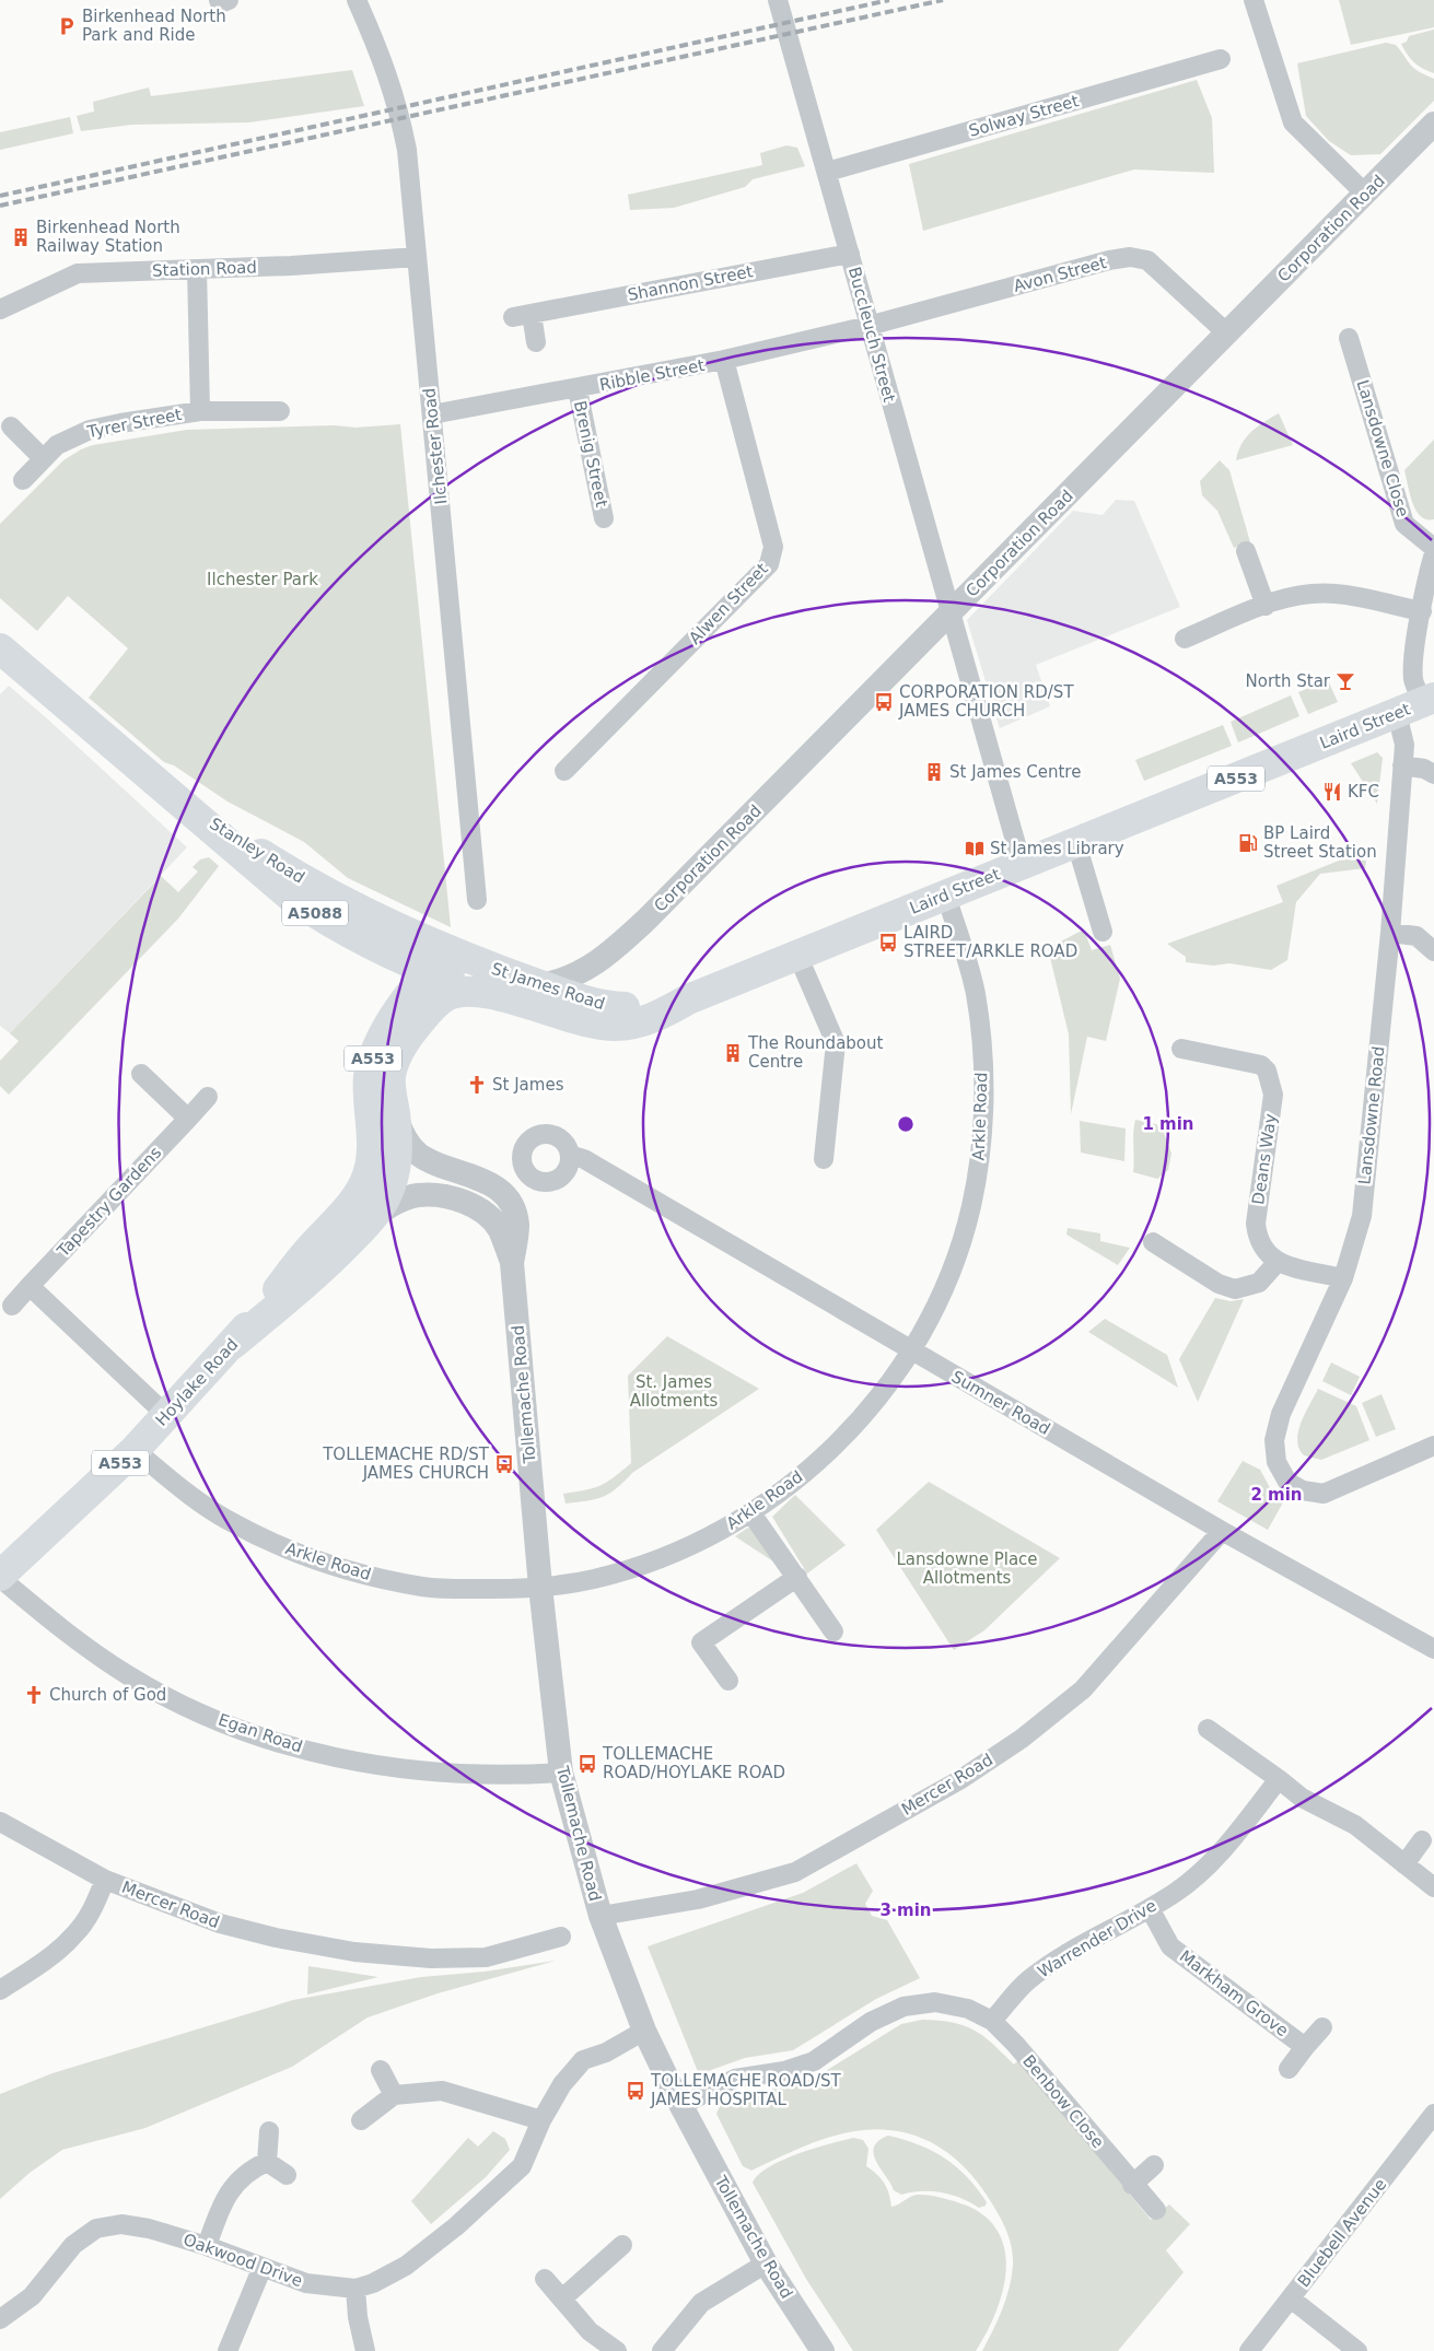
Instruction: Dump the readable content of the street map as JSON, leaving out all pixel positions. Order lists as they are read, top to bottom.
{
  "streets": {
    "main road": [
      "Laird Street",
      "A553",
      "Stanley Road",
      "A5088",
      "St James Road",
      "Hoylake Road"
    ],
    "street": [
      "Solway Street",
      "Corporation Road",
      "Station Road",
      "Avon Street",
      "Shannon Street",
      "Buccleuch Street",
      "Ribble Street",
      "Tyrer Street",
      "Ilchester Road",
      "Lansdowne Close",
      "Brenig Street",
      "Alwen Street",
      "Lansdowne Road",
      "Arkle Road",
      "Deans Way",
      "Tapestry Gardens",
      "Tollemache Road",
      "Sumner Road",
      "Egan Road",
      "Mercer Road",
      "Warrender Drive",
      "Markham Grove",
      "Benbow Close",
      "Bluebell Avenue",
      "Oakwood Drive"
    ]
  },
  "crossings": [
    ["Solway Street", "Buccleuch Street"],
    ["Corporation Road", "Avon Street"],
    ["Corporation Road", "Buccleuch Street"],
    ["Corporation Road", "St James Road"],
    ["Station Road", "Tyrer Street"],
    ["Station Road", "Ilchester Road"],
    ["Avon Street", "Buccleuch Street"],
    ["Avon Street", "Ribble Street"],
    ["Shannon Street", "Buccleuch Street"],
    ["Buccleuch Street", "Ribble Street"],
    ["Buccleuch Street", "Laird Street"],
    ["Ribble Street", "Ilchester Road"],
    ["Ribble Street", "Brenig Street"],
    ["Ribble Street", "Alwen Street"],
    ["Laird Street", "St James Road"],
    ["Laird Street", "Lansdowne Road"],
    ["Laird Street", "Arkle Road"],
    ["Stanley Road", "St James Road"],
    ["St James Road", "Hoylake Road"],
    ["St James Road", "Tollemache Road"],
    ["Arkle Road", "Hoylake Road"],
    ["Arkle Road", "Tollemache Road"],
    ["Arkle Road", "Sumner Road"],
    ["Hoylake Road", "Tollemache Road"],
    ["Hoylake Road", "Egan Road"],
    ["Tollemache Road", "Egan Road"],
    ["Tollemache Road", "Mercer Road"],
    ["Tollemache Road", "Oakwood Drive"],
    ["Sumner Road", "Mercer Road"],
    ["Warrender Drive", "Markham Grove"],
    ["Warrender Drive", "Benbow Close"]
  ],
  "parks": ["Ilchester Park", "St. James Allotments", "Lansdowne Place Allotments"],
  "places": {
    "parking": ["Birkenhead North Park and Ride"],
    "building": ["Birkenhead North Railway Station", "St James Centre", "The Roundabout Centre"],
    "bar": ["North Star"],
    "bus stop": [
      "CORPORATION RD/ST JAMES CHURCH",
      "LAIRD STREET/ARKLE ROAD",
      "TOLLEMACHE RD/ST JAMES CHURCH",
      "TOLLEMACHE ROAD/HOYLAKE ROAD",
      "TOLLEMACHE ROAD/ST JAMES HOSPITAL"
    ],
    "restaurant": ["KFC"],
    "fuel station": ["BP Laird Street Station"],
    "library": ["St James Library"],
    "church": ["St James", "Church of God"]
  },
  "rings": ["1 min", "2 min", "3 min"]
}
